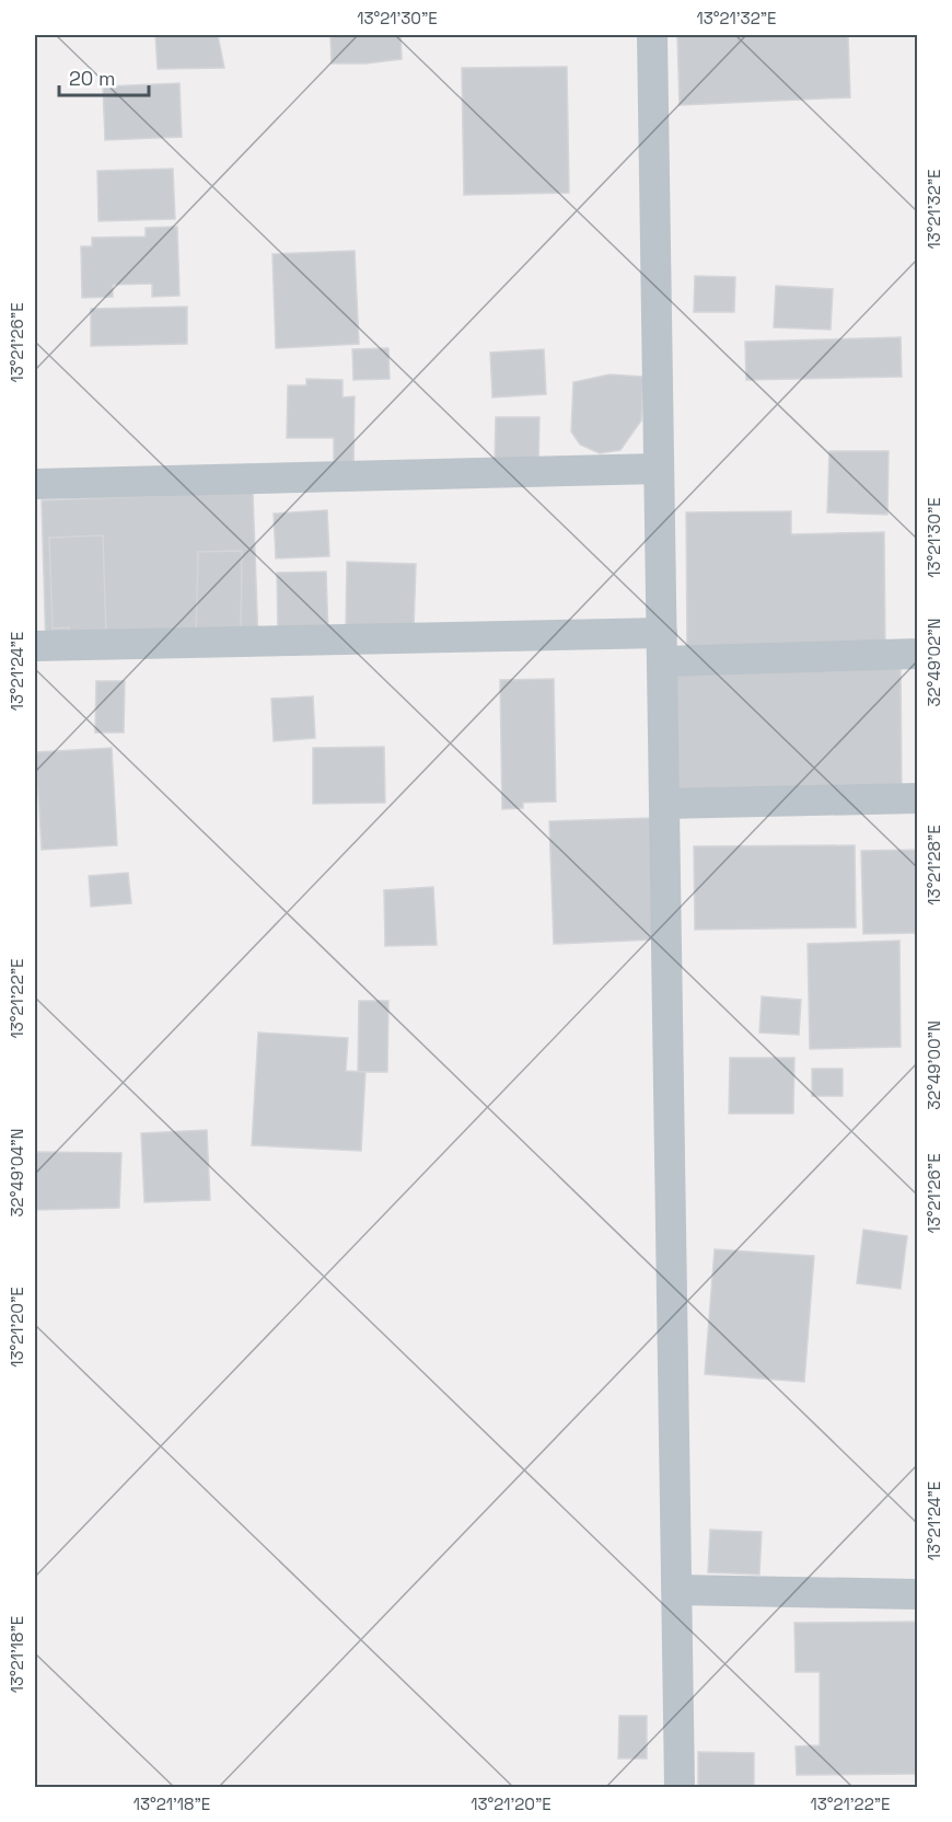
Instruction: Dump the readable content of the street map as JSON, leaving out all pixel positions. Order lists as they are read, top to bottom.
{
  "scale_bar": "20 m",
  "coordinates": [
    "13°21'30\"E",
    "13°21'32\"E",
    "13°21'26\"E",
    "32°49'02\"N",
    "13°21'24\"E",
    "13°21'28\"E",
    "13°21'22\"E",
    "32°49'00\"N",
    "32°49'04\"N",
    "13°21'20\"E",
    "13°21'18\"E"
  ]
}
